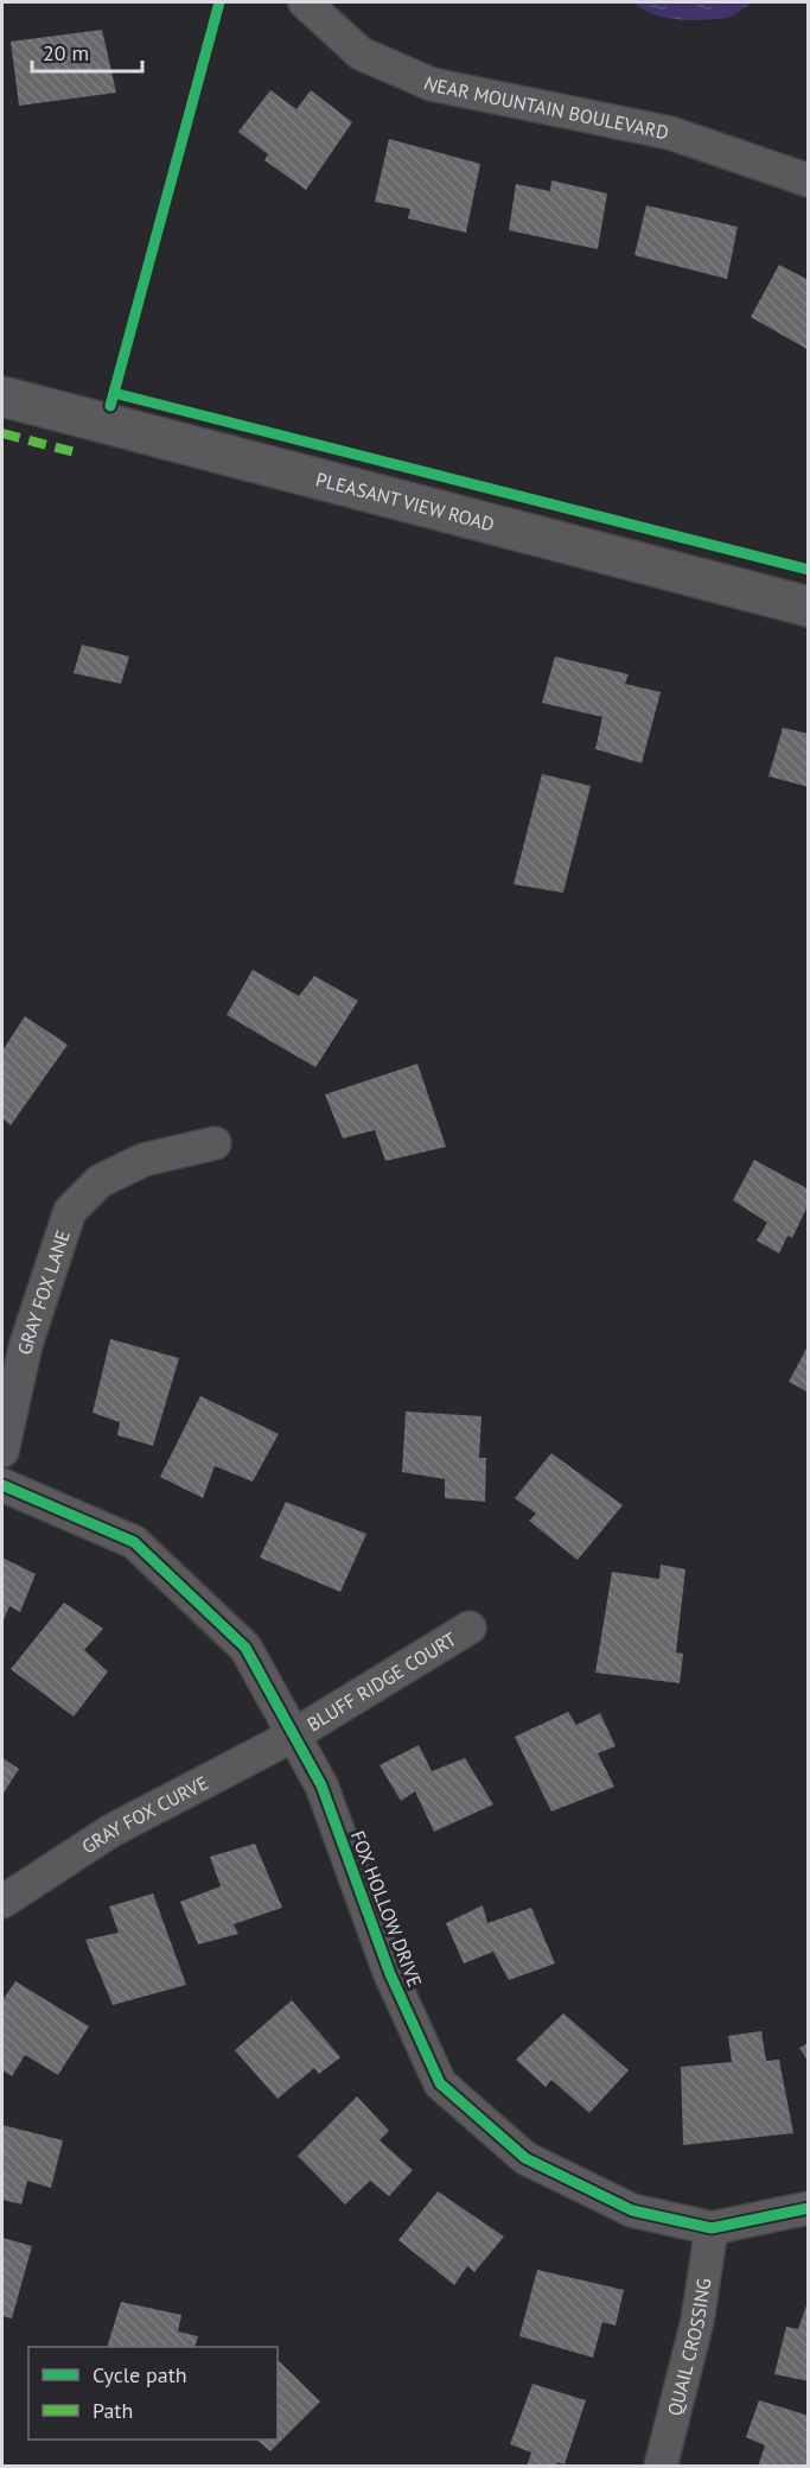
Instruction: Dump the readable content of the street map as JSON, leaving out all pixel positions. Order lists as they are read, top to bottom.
{
  "streets": {
    "street": [
      "NEAR MOUNTAIN BOULEVARD",
      "PLEASANT VIEW ROAD",
      "GRAY FOX LANE",
      "BLUFF RIDGE COURT",
      "GRAY FOX CURVE",
      "FOX HOLLOW DRIVE",
      "QUAIL CROSSING"
    ]
  },
  "crossings": [
    ["BLUFF RIDGE COURT", "GRAY FOX CURVE"],
    ["BLUFF RIDGE COURT", "FOX HOLLOW DRIVE"],
    ["GRAY FOX CURVE", "FOX HOLLOW DRIVE"],
    ["FOX HOLLOW DRIVE", "QUAIL CROSSING"]
  ],
  "legend": ["Cycle path", "Path"],
  "scale_bar": "20 m"
}
